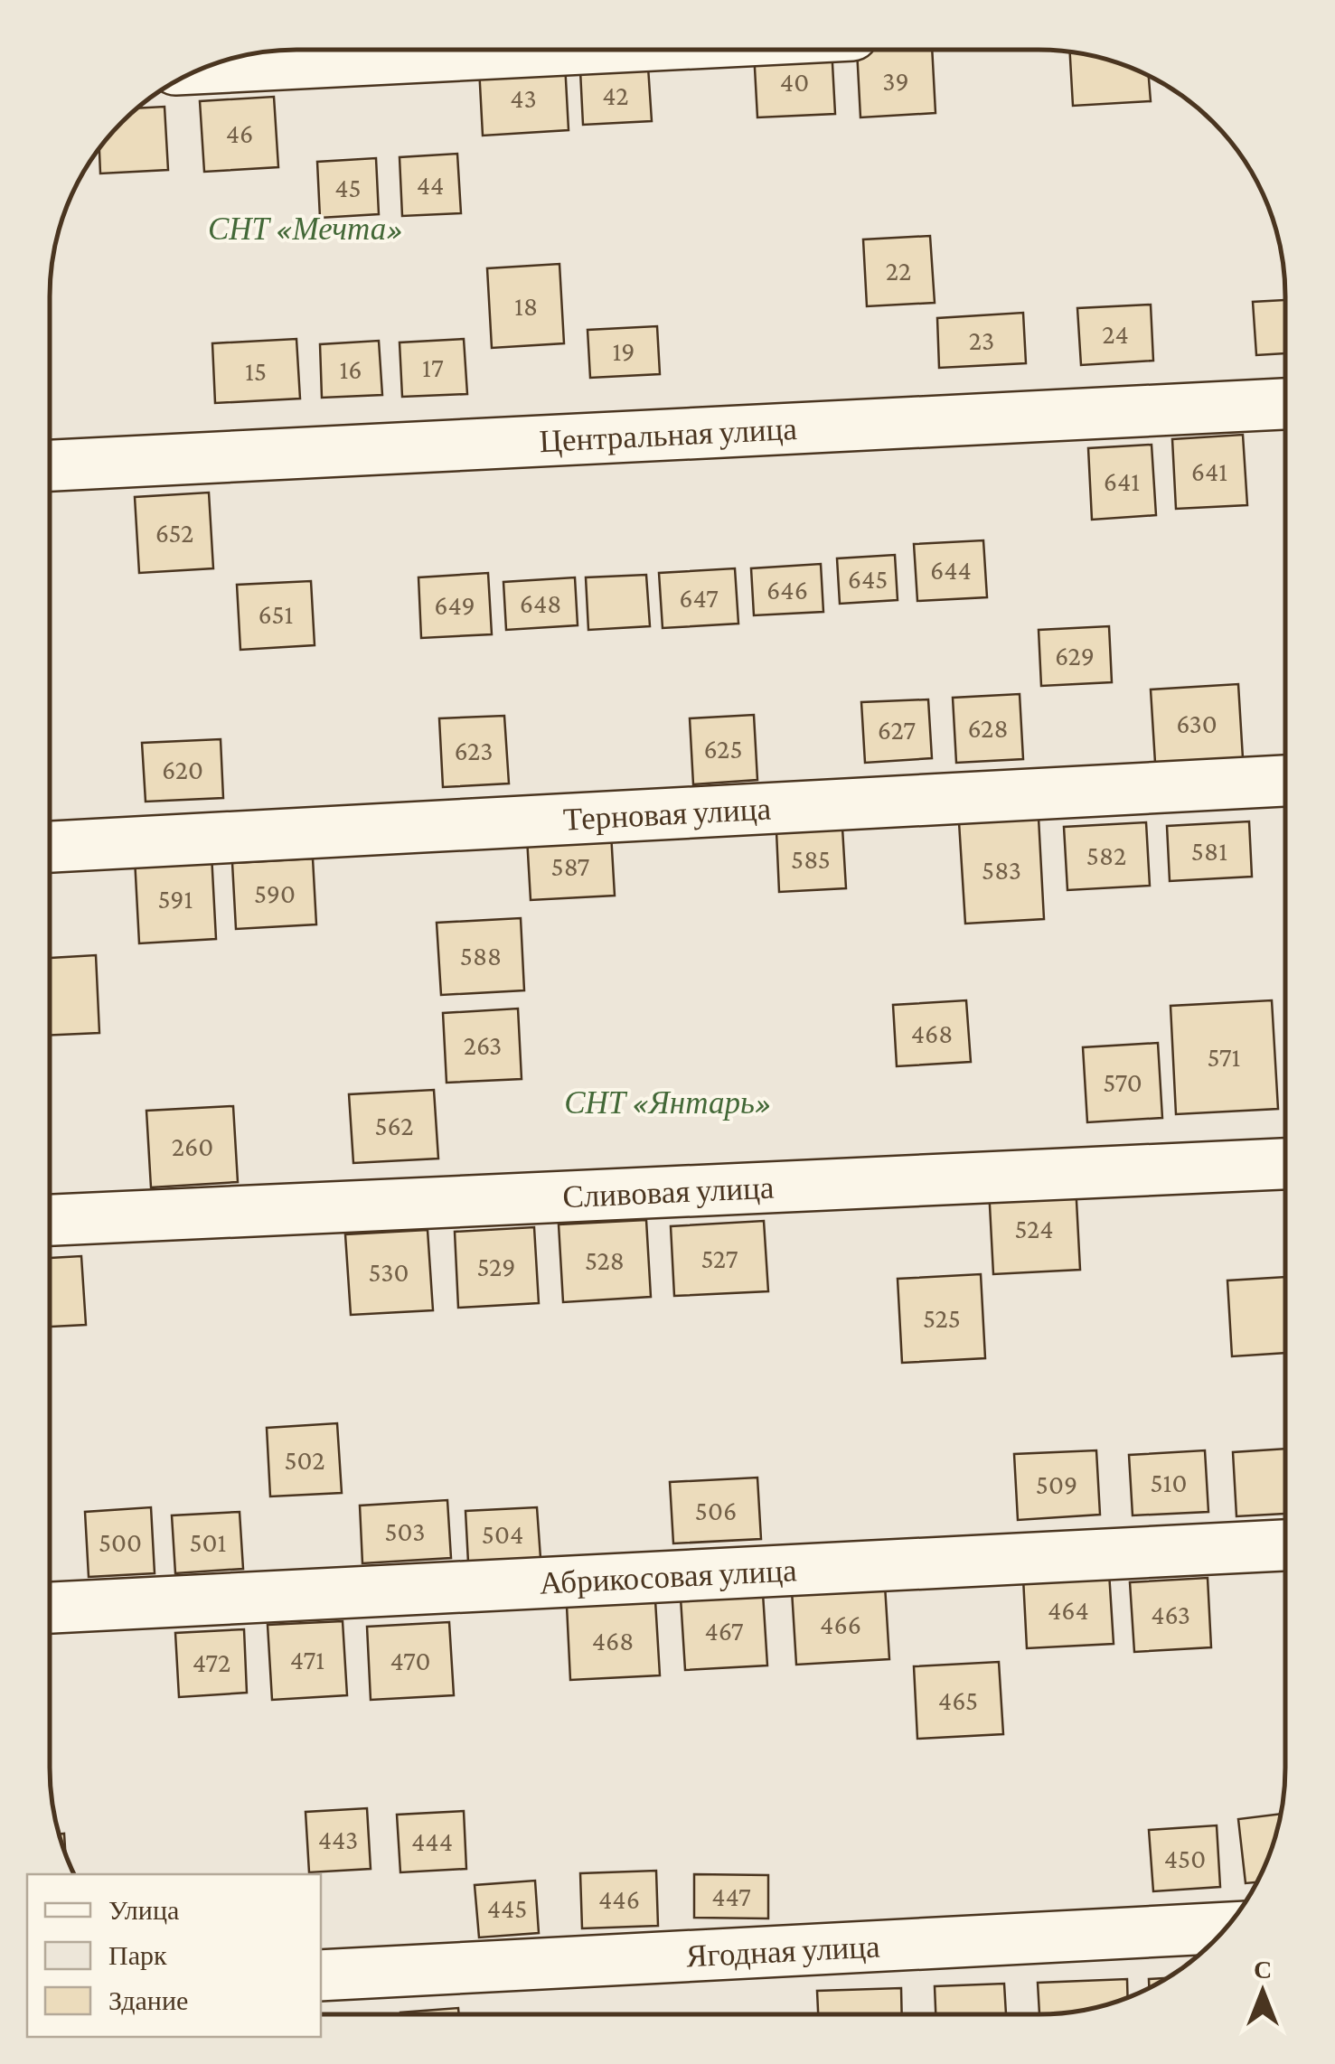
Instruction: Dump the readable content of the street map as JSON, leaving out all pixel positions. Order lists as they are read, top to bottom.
{
  "streets": {
    "street": [
      "Центральная улица",
      "Терновая улица",
      "Сливовая улица",
      "Абрикосовая улица",
      "Ягодная улица"
    ]
  },
  "parks": ["СНТ «Мечта»", "СНТ «Янтарь»"],
  "house_numbers": [
    "39",
    "40",
    "42",
    "43",
    "46",
    "44",
    "45",
    "22",
    "18",
    "24",
    "23",
    "19",
    "17",
    "16",
    "15",
    "641",
    "641",
    "652",
    "644",
    "645",
    "646",
    "647",
    "648",
    "649",
    "651",
    "629",
    "630",
    "628",
    "627",
    "625",
    "623",
    "620",
    "581",
    "582",
    "585",
    "587",
    "583",
    "590",
    "591",
    "588",
    "468",
    "263",
    "571",
    "570",
    "562",
    "260",
    "524",
    "527",
    "528",
    "529",
    "530",
    "525",
    "502",
    "510",
    "509",
    "506",
    "503",
    "504",
    "500",
    "501",
    "464",
    "463",
    "466",
    "467",
    "468",
    "471",
    "470",
    "472",
    "465",
    "443",
    "444",
    "450",
    "447",
    "446",
    "445"
  ],
  "legend": ["Улица", "Парк", "Здание"],
  "north": "top"
}
